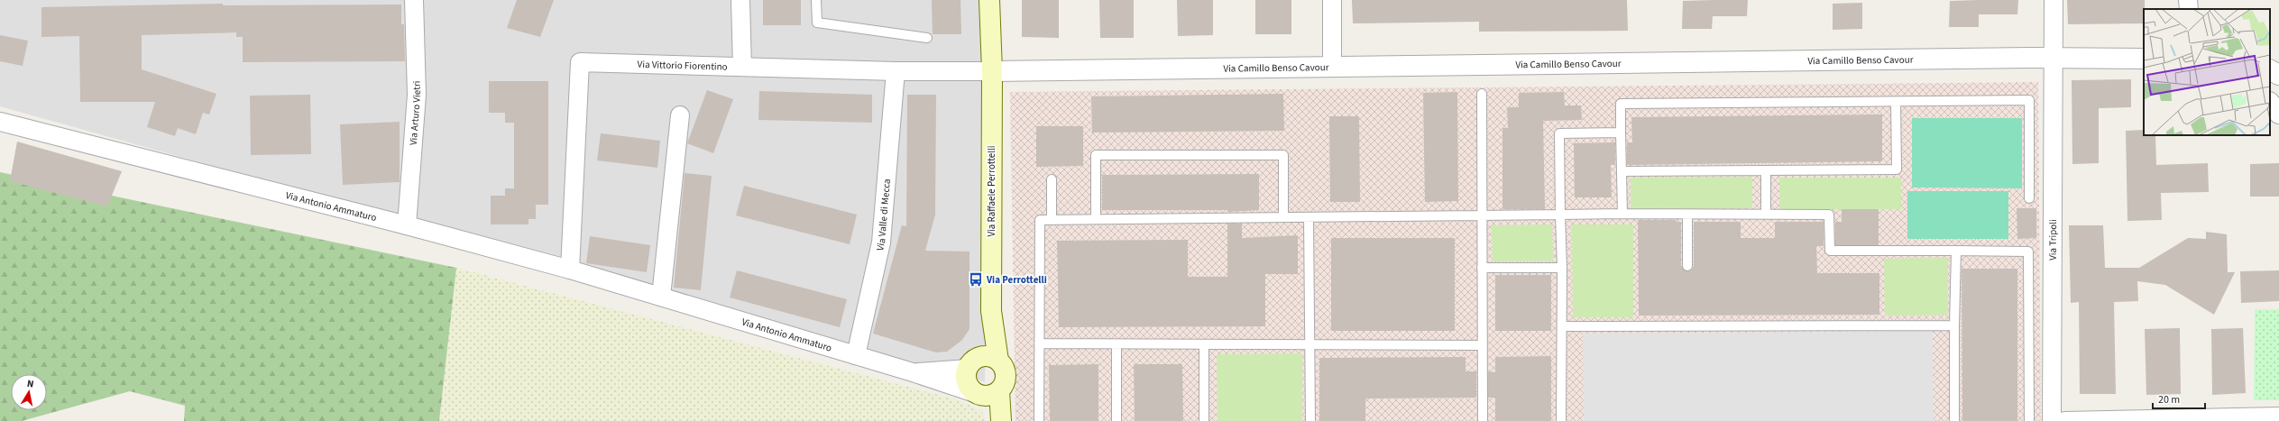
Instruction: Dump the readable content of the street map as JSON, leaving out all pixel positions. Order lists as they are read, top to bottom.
{
  "streets": {
    "main road": ["Via Raffaele Perrottelli"],
    "street": [
      "Via Camillo Benso Cavour",
      "Via Vittorio Fiorentino",
      "Via Arturo Vietri",
      "Via Antonio Ammaturo",
      "Via Valle di Mecca",
      "Via Tripoli"
    ]
  },
  "crossings": [
    ["Via Camillo Benso Cavour", "Via Vittorio Fiorentino"],
    ["Via Camillo Benso Cavour", "Via Raffaele Perrottelli"],
    ["Via Camillo Benso Cavour", "Via Tripoli"],
    ["Via Vittorio Fiorentino", "Via Raffaele Perrottelli"],
    ["Via Vittorio Fiorentino", "Via Antonio Ammaturo"],
    ["Via Vittorio Fiorentino", "Via Valle di Mecca"],
    ["Via Arturo Vietri", "Via Antonio Ammaturo"],
    ["Via Antonio Ammaturo", "Via Valle di Mecca"]
  ],
  "places": {
    "bus stop": ["Via Perrottelli"]
  },
  "scale_bar": "20 m",
  "north": "top"
}
